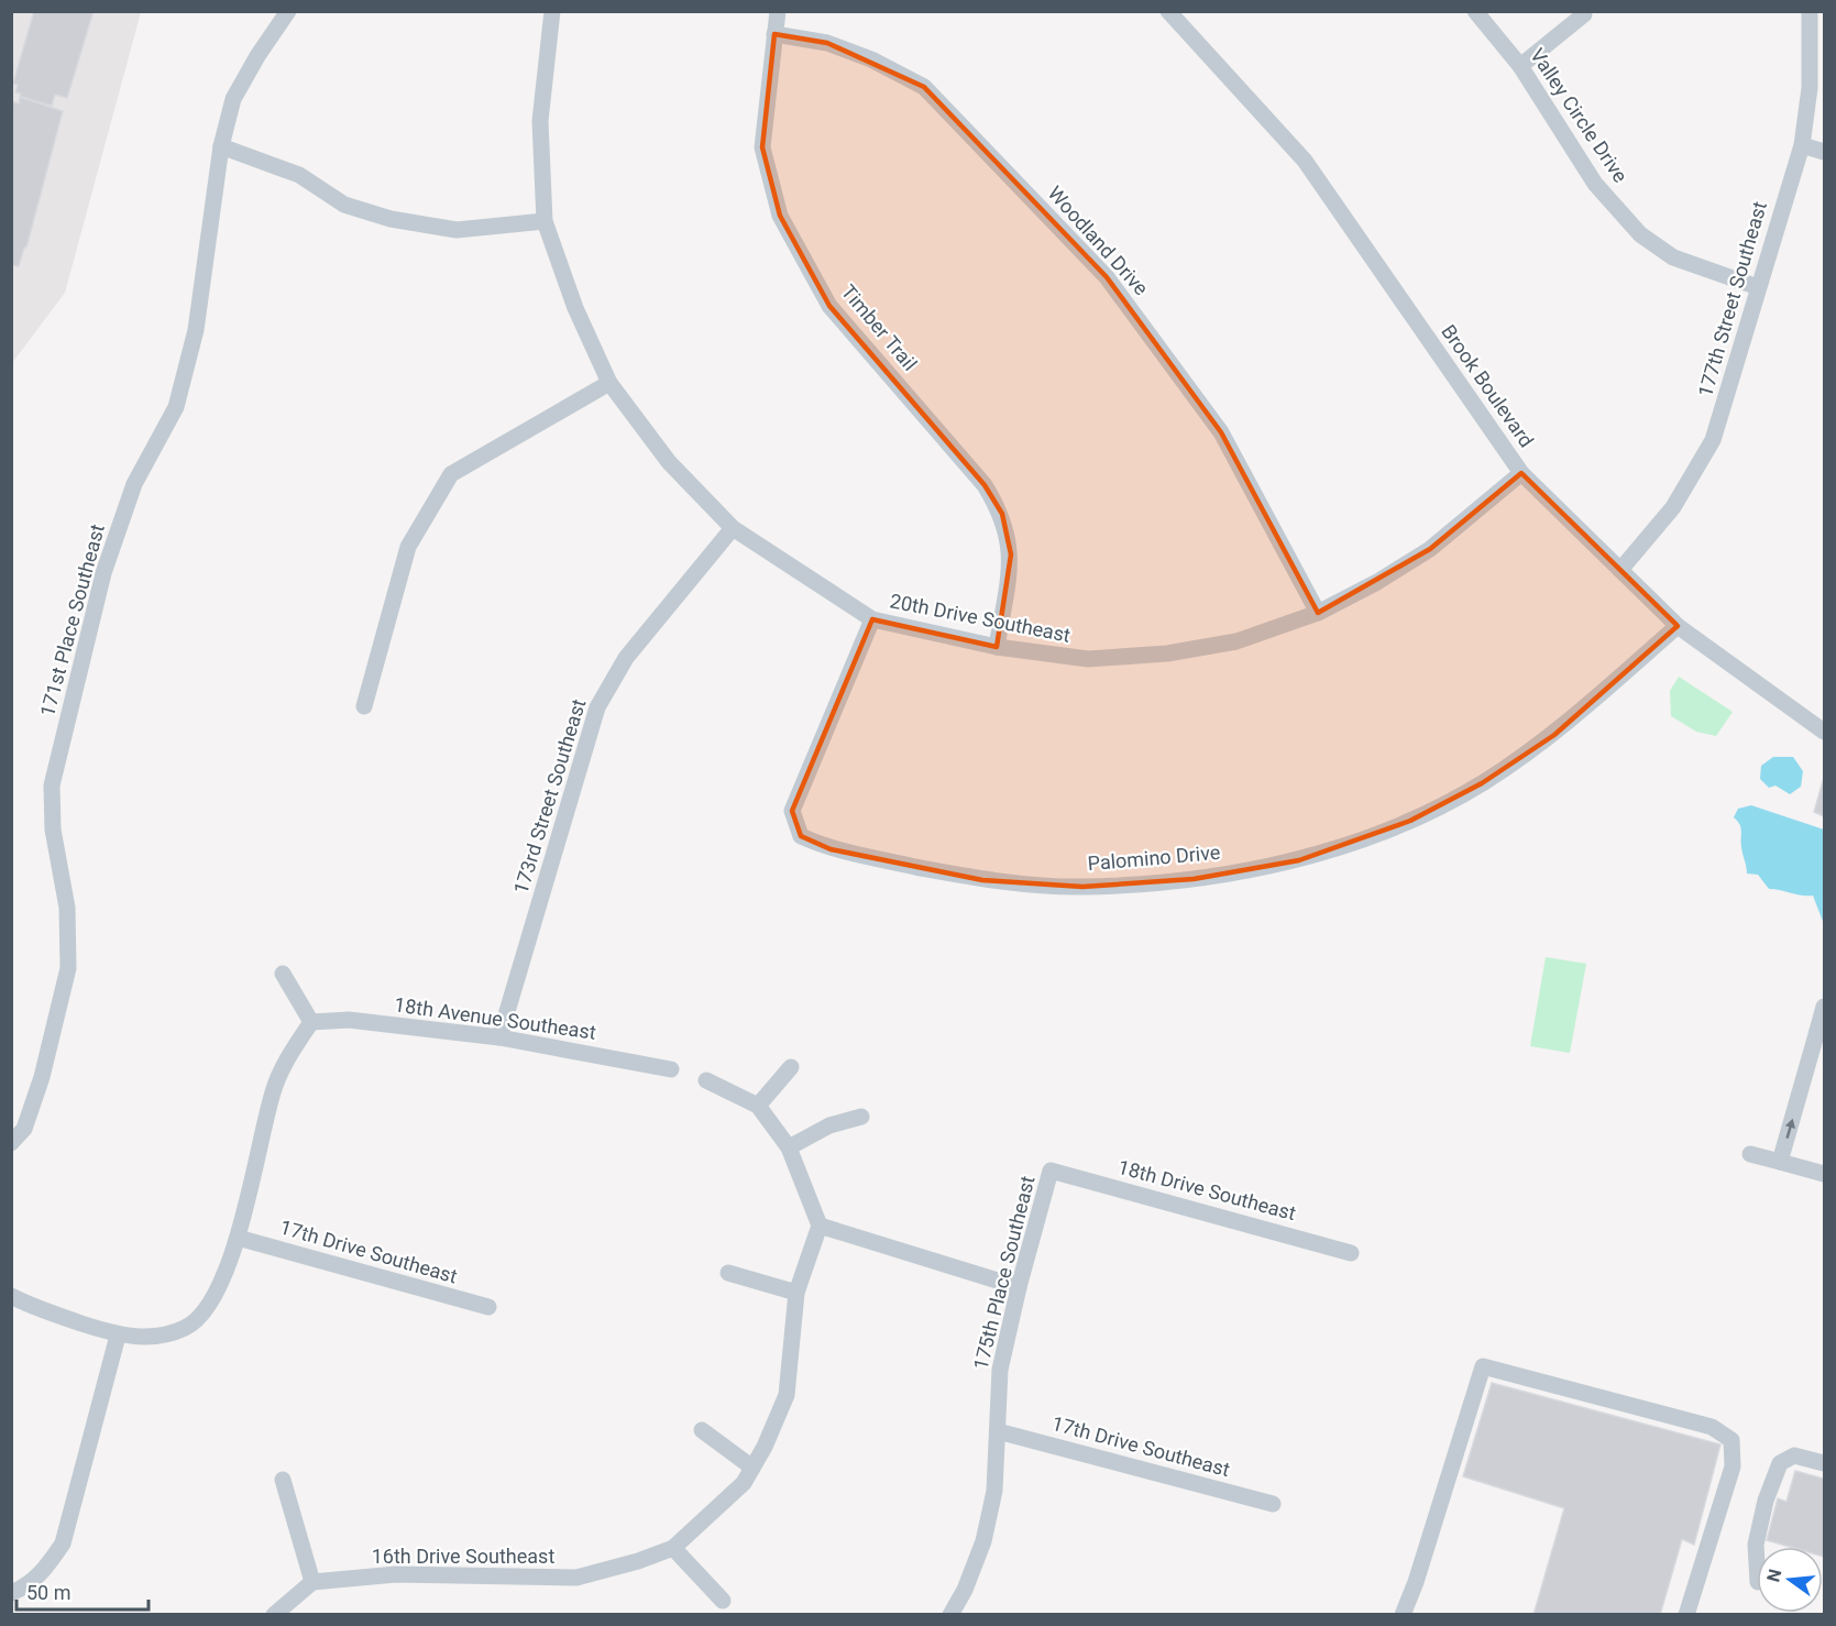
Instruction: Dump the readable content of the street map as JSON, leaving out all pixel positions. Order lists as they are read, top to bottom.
{
  "streets": {
    "street": [
      "Valley Circle Drive",
      "Woodland Drive",
      "177th Street Southeast",
      "Timber Trail",
      "Brook Boulevard",
      "20th Drive Southeast",
      "171st Place Southeast",
      "173rd Street Southeast",
      "Palomino Drive",
      "18th Avenue Southeast",
      "18th Drive Southeast",
      "17th Drive Southeast",
      "175th Place Southeast",
      "16th Drive Southeast"
    ]
  },
  "crossings": [
    ["Valley Circle Drive", "177th Street Southeast"],
    ["Woodland Drive", "Timber Trail"],
    ["Woodland Drive", "20th Drive Southeast"],
    ["177th Street Southeast", "Brook Boulevard"],
    ["Timber Trail", "20th Drive Southeast"],
    ["Brook Boulevard", "20th Drive Southeast"],
    ["Brook Boulevard", "Palomino Drive"],
    ["20th Drive Southeast", "173rd Street Southeast"],
    ["20th Drive Southeast", "Palomino Drive"],
    ["173rd Street Southeast", "18th Avenue Southeast"],
    ["18th Drive Southeast", "175th Place Southeast"],
    ["17th Drive Southeast", "175th Place Southeast"]
  ],
  "scale_bar": "50 m",
  "north": "left"
}
